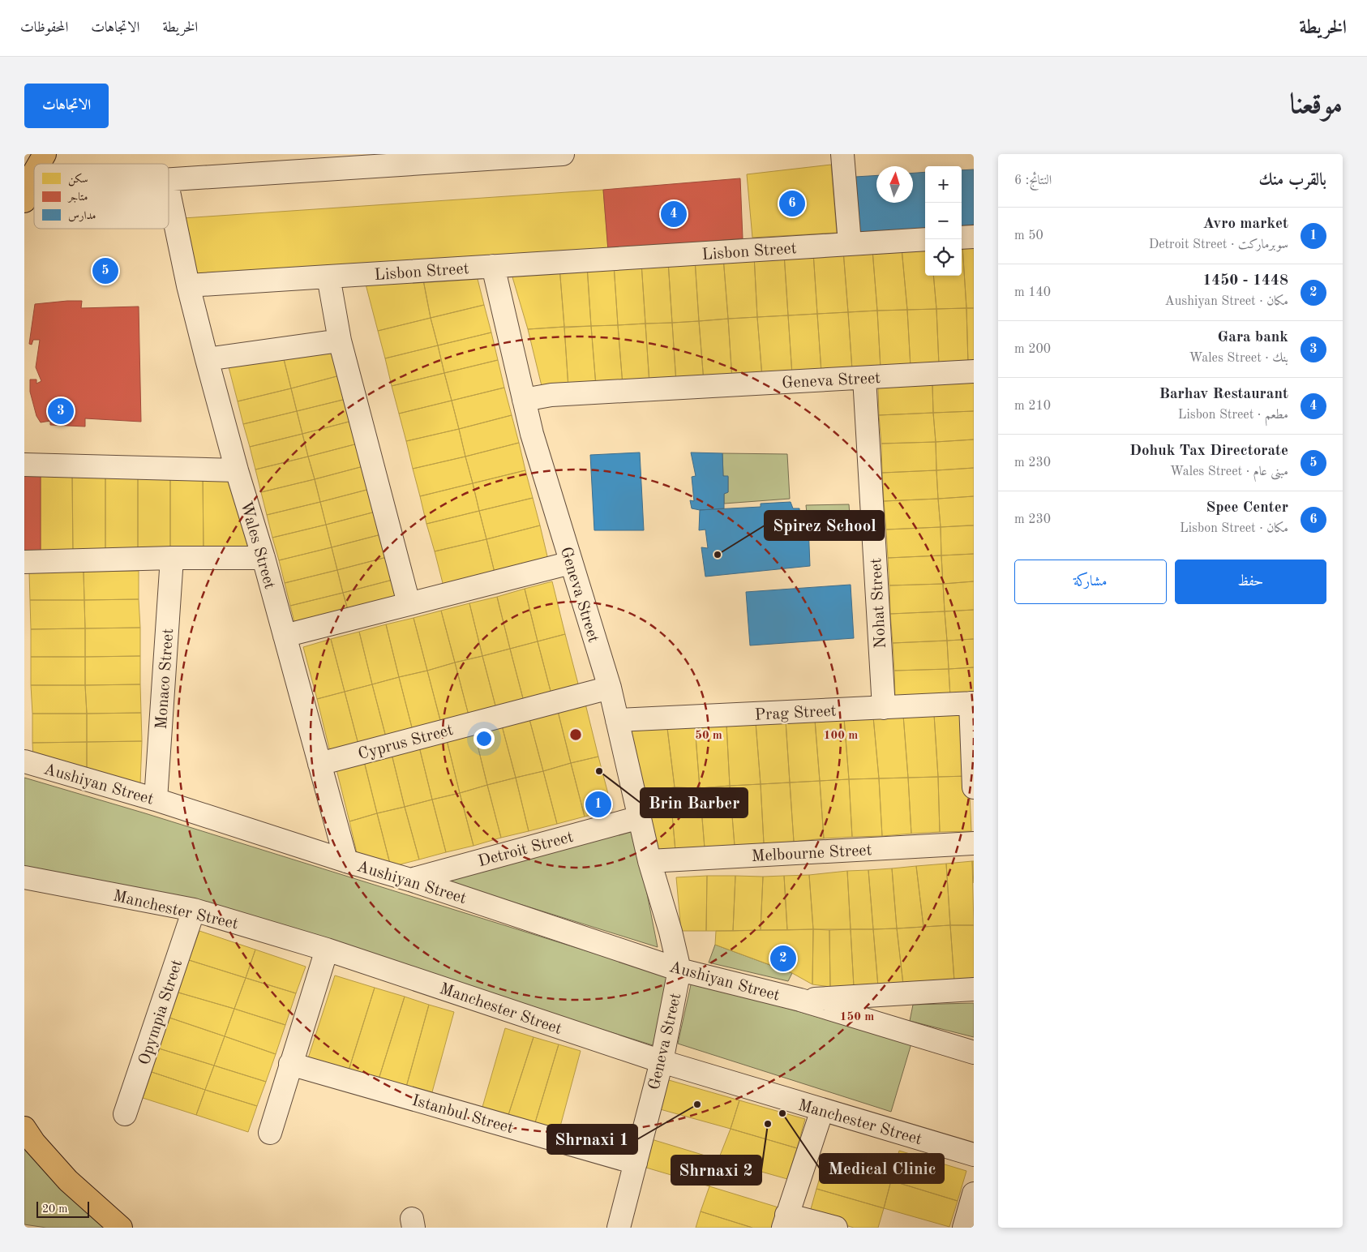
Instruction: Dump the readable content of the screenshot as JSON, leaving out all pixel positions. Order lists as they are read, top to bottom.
{
  "streets": {
    "street": [
      "Lisbon Street",
      "Geneva Street",
      "Wales Street",
      "Nohat Street",
      "Monaco Street",
      "Prag Street",
      "Cyprus Street",
      "Aushiyan Street",
      "Detroit Street",
      "Melbourne Street",
      "Manchester Street",
      "Opympia Street",
      "Istanbul Street"
    ]
  },
  "crossings": [
    ["Lisbon Street", "Wales Street"],
    ["Geneva Street", "Nohat Street"],
    ["Geneva Street", "Prag Street"],
    ["Geneva Street", "Cyprus Street"],
    ["Geneva Street", "Aushiyan Street"],
    ["Geneva Street", "Detroit Street"],
    ["Geneva Street", "Melbourne Street"],
    ["Geneva Street", "Manchester Street"],
    ["Geneva Street", "Istanbul Street"],
    ["Wales Street", "Cyprus Street"],
    ["Wales Street", "Aushiyan Street"],
    ["Nohat Street", "Prag Street"],
    ["Monaco Street", "Aushiyan Street"],
    ["Aushiyan Street", "Detroit Street"],
    ["Manchester Street", "Opympia Street"]
  ],
  "places": [
    "Spirez School",
    "Brin Barber",
    "Shrnaxi 1",
    "Medical Clinic",
    "Shrnaxi 2"
  ],
  "legend": ["سكن", "متاجر", "مدارس"],
  "scale_bar": "20 m",
  "north": "top",
  "page": {
    "header": "الخريطة",
    "nav": ["الخريطة", "الاتجاهات", "المحفوظات"],
    "title": "موقعنا",
    "buttons": [
      "الاتجاهات",
      ["حفظ", "مشاركة"]
    ],
    "heading": ["بالقرب منك", "النتائج: 6"],
    "map_buttons": ["+", "−"],
    "pins": [
      "6",
      "4",
      "5",
      "3",
      "1",
      "2"
    ],
    "list": [
      {
        "mark": "1",
        "name": "Avro market",
        "note": "سوبرماركت · Detroit Street",
        "value": "50 m"
      },
      {
        "mark": "2",
        "name": "1448 - 1450",
        "note": "مكان · Aushiyan Street",
        "value": "140 m"
      },
      {
        "mark": "3",
        "name": "Gara bank",
        "note": "بنك · Wales Street",
        "value": "200 m"
      },
      {
        "mark": "4",
        "name": "Barhav Restaurant",
        "note": "مطعم · Lisbon Street",
        "value": "210 m"
      },
      {
        "mark": "5",
        "name": "Dohuk Tax Directorate",
        "note": "مبنى عام · Wales Street",
        "value": "230 m"
      },
      {
        "mark": "6",
        "name": "Spee Center",
        "note": "مكان · Lisbon Street",
        "value": "230 m"
      }
    ],
    "scale": "20 m"
  },
  "rings": ["50 m", "100 m", "150 m"]
}
